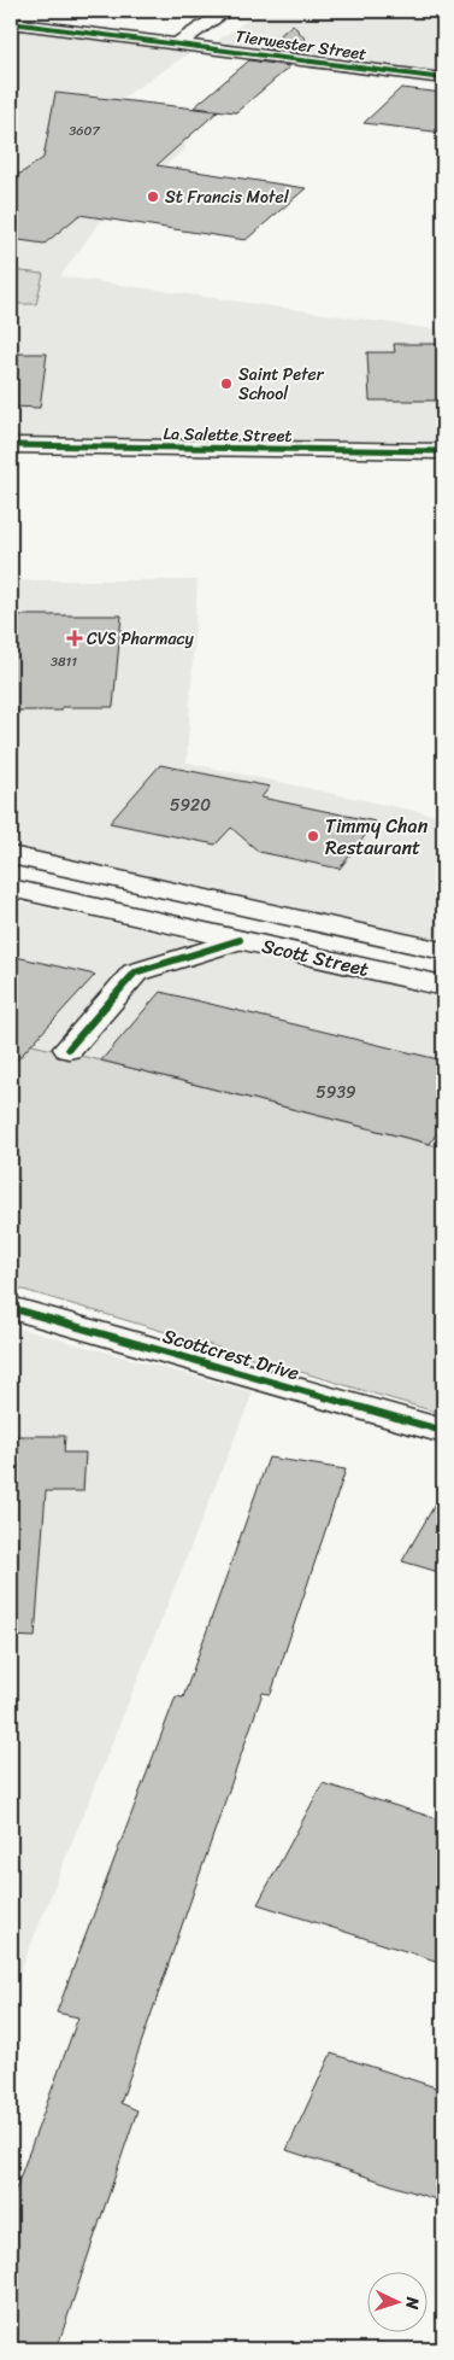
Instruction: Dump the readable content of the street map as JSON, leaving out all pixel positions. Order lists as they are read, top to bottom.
{
  "streets": {
    "street": [
      "Tierwester Street",
      "La Salette Street",
      "Scott Street",
      "Scottcrest Drive"
    ]
  },
  "places": {
    "other": ["St Francis Motel", "Saint Peter School", "Timmy Chan Restaurant"],
    "health": ["CVS Pharmacy"]
  },
  "house_numbers": [
    "3607",
    "3811",
    "5920",
    "5939"
  ],
  "north": "right"
}
